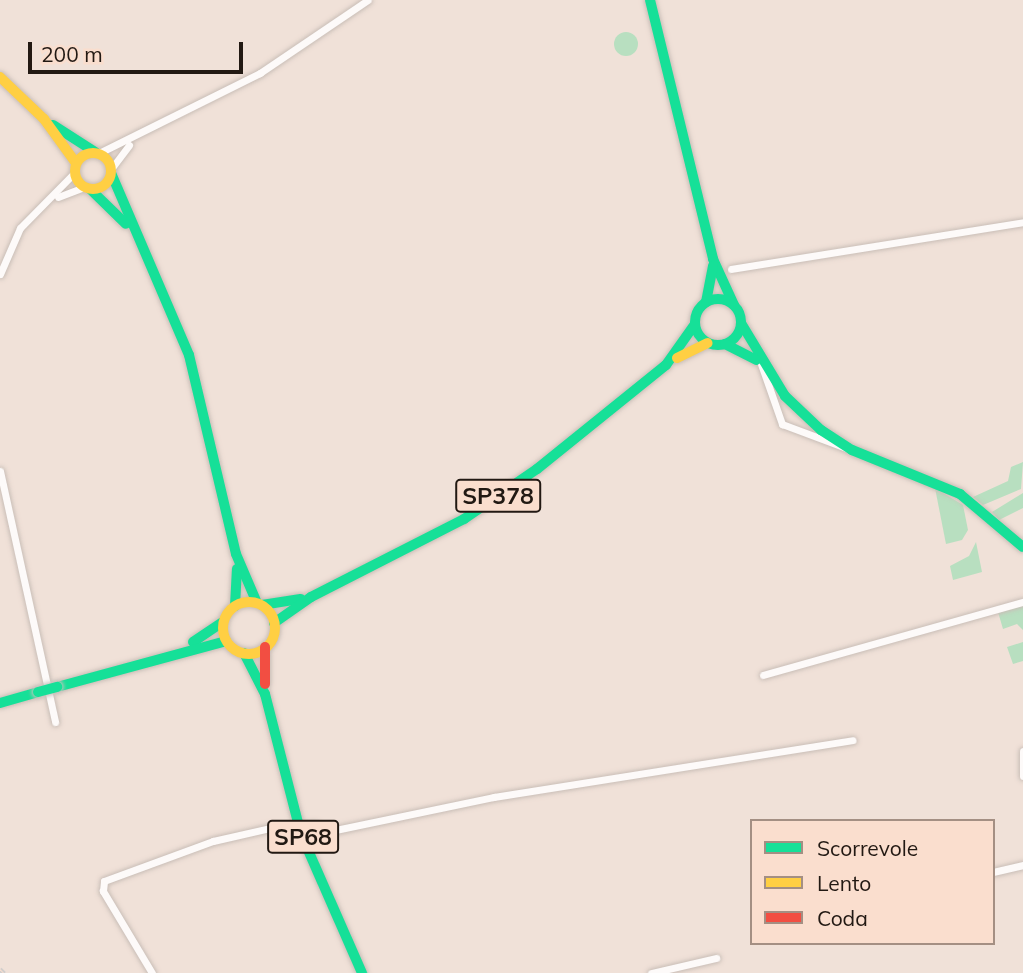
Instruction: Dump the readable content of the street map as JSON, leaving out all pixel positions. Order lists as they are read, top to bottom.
{
  "streets": {
    "main road": ["SP378", "SP68"]
  },
  "crossings": [
    ["SP378", "SP68"]
  ],
  "legend": ["Scorrevole", "Lento", "Coda"],
  "scale_bar": "200 m"
}
